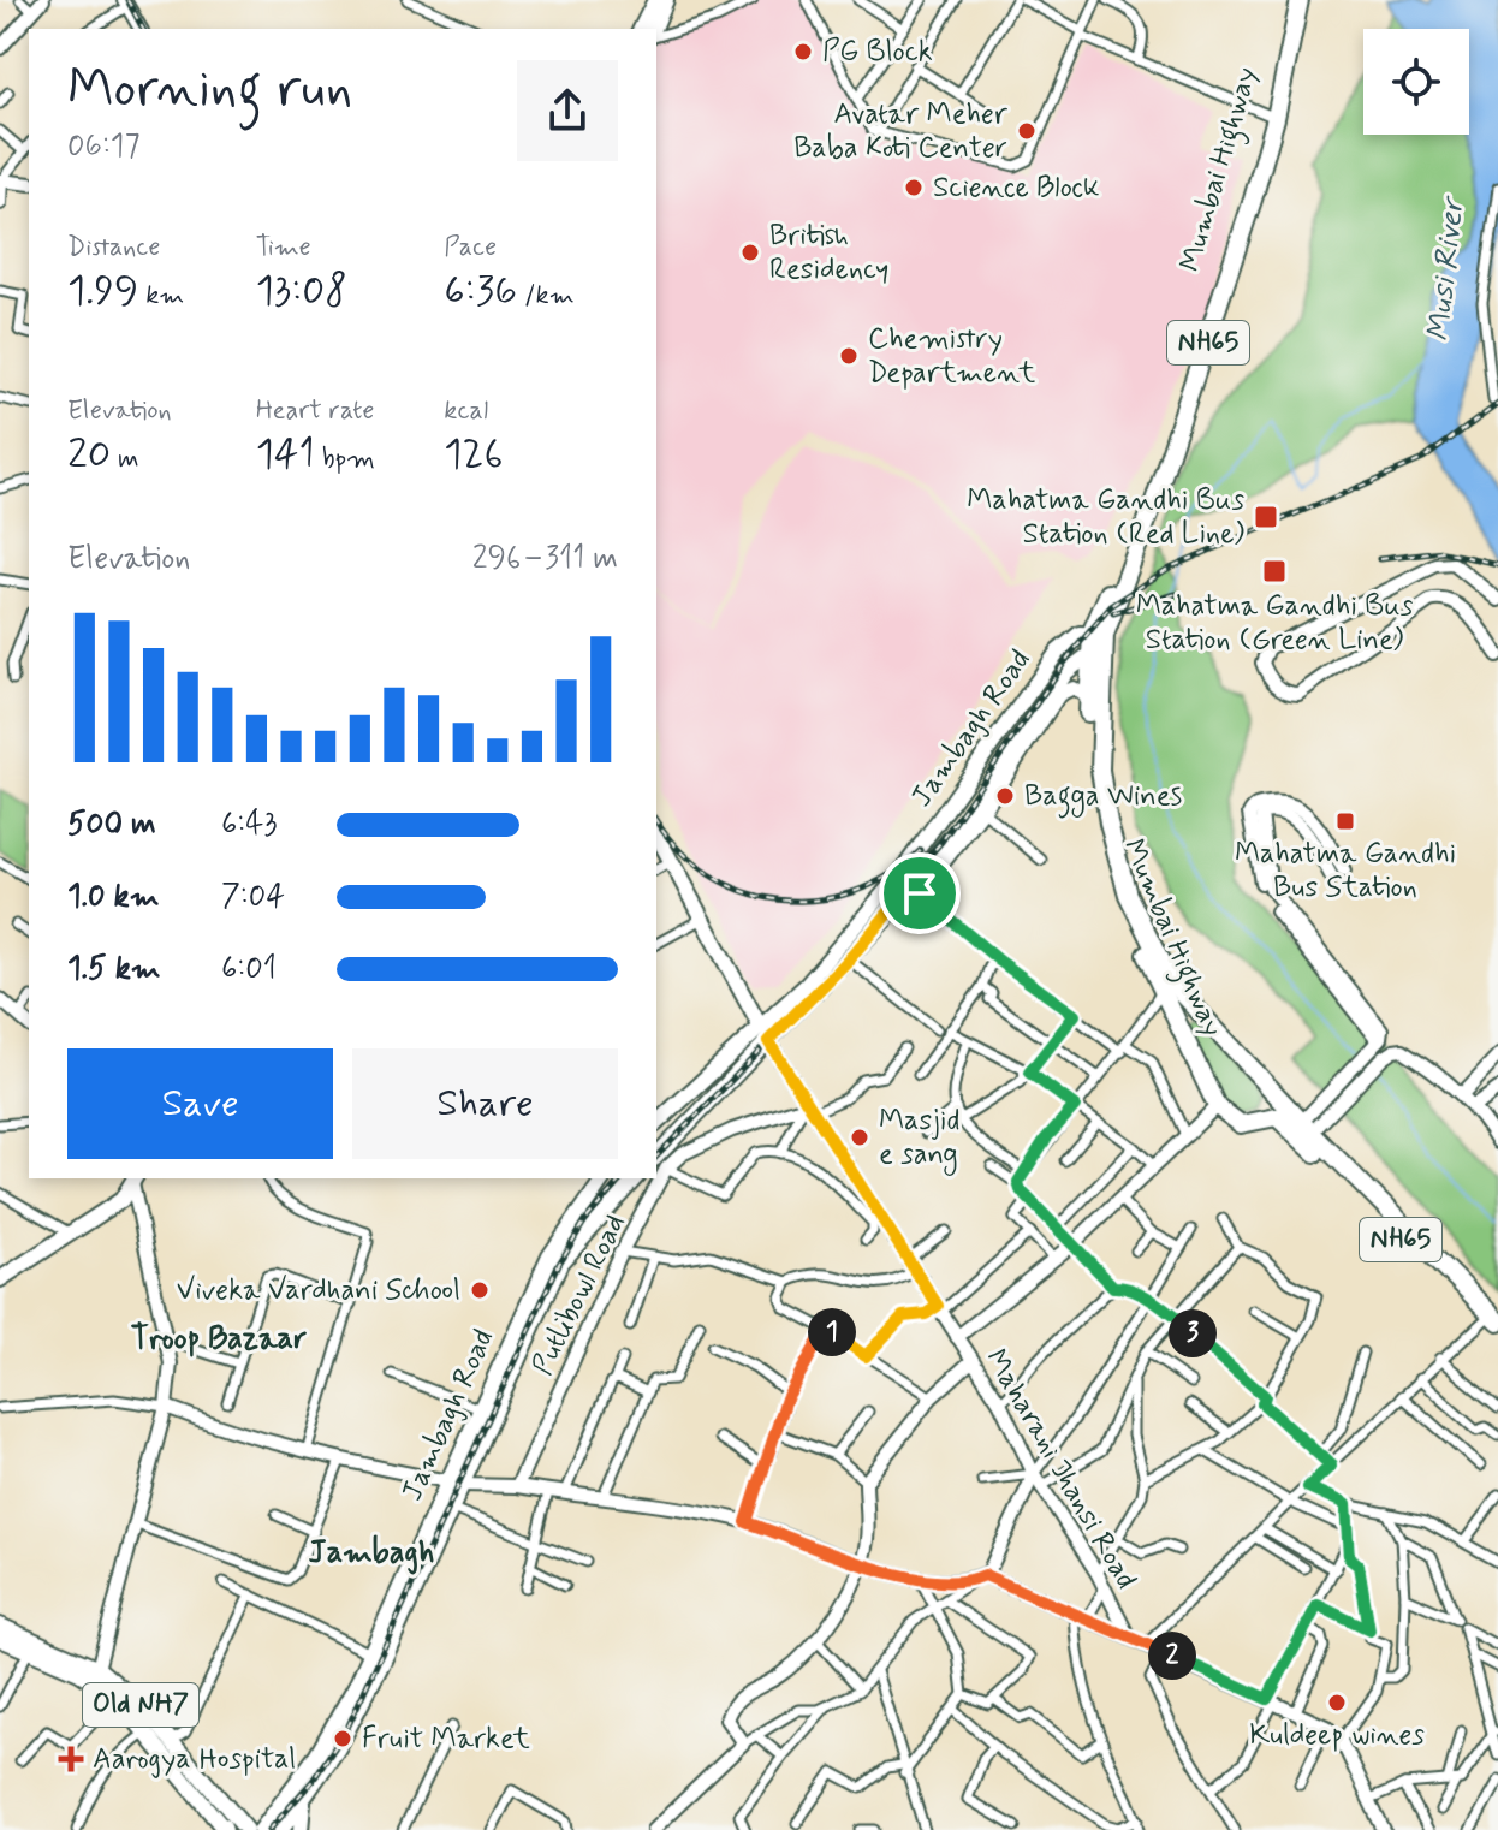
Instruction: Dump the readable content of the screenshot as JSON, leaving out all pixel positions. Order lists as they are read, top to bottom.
{
  "streets": {
    "highway": ["Mumbai Highway", "NH65"],
    "main road": ["Jambagh Road", "Old NH7"],
    "street": ["Putlibowl Road", "Maharani Jhansi Road"]
  },
  "crossings": [
    ["Mumbai Highway", "Jambagh Road"],
    ["Jambagh Road", "Maharani Jhansi Road"],
    ["Putlibowl Road", "Maharani Jhansi Road"]
  ],
  "districts": ["Troop Bazaar", "Jambagh"],
  "water": ["Musi River"],
  "places": {
    "other": [
      "PG Block",
      "Avatar Meher Baba Koti Center",
      "Science Block",
      "British Residency",
      "Chemistry Department",
      "Bagga Wines",
      "Masjid e sang",
      "Viveka Vardhani School",
      "Kuldeep wines",
      "Fruit Market"
    ],
    "transit": ["Mahatma Gandhi Bus Station (Red Line)", "Mahatma Gandhi Bus Station (Green Line)", "Mahatma Gandhi Bus Station"],
    "health": ["Aarogya Hospital"]
  },
  "page": {
    "heading": ["Morning run", "06:17"],
    "stats": [
      ["Distance", "1.99 km"],
      ["Time", "13:08"],
      ["Pace", "6:36 /km"],
      ["Elevation", "20 m"],
      ["Heart rate", "141 bpm"],
      ["kcal", "126"]
    ],
    "chart": ["Elevation", "296–311 m"],
    "list": [
      {
        "name": "500 m",
        "note": "6:43"
      },
      {
        "name": "1.0 km",
        "note": "7:04"
      },
      {
        "name": "1.5 km",
        "note": "6:01"
      }
    ],
    "buttons": ["Save", "Share"],
    "pins": ["1", "3", "2"]
  }
}
